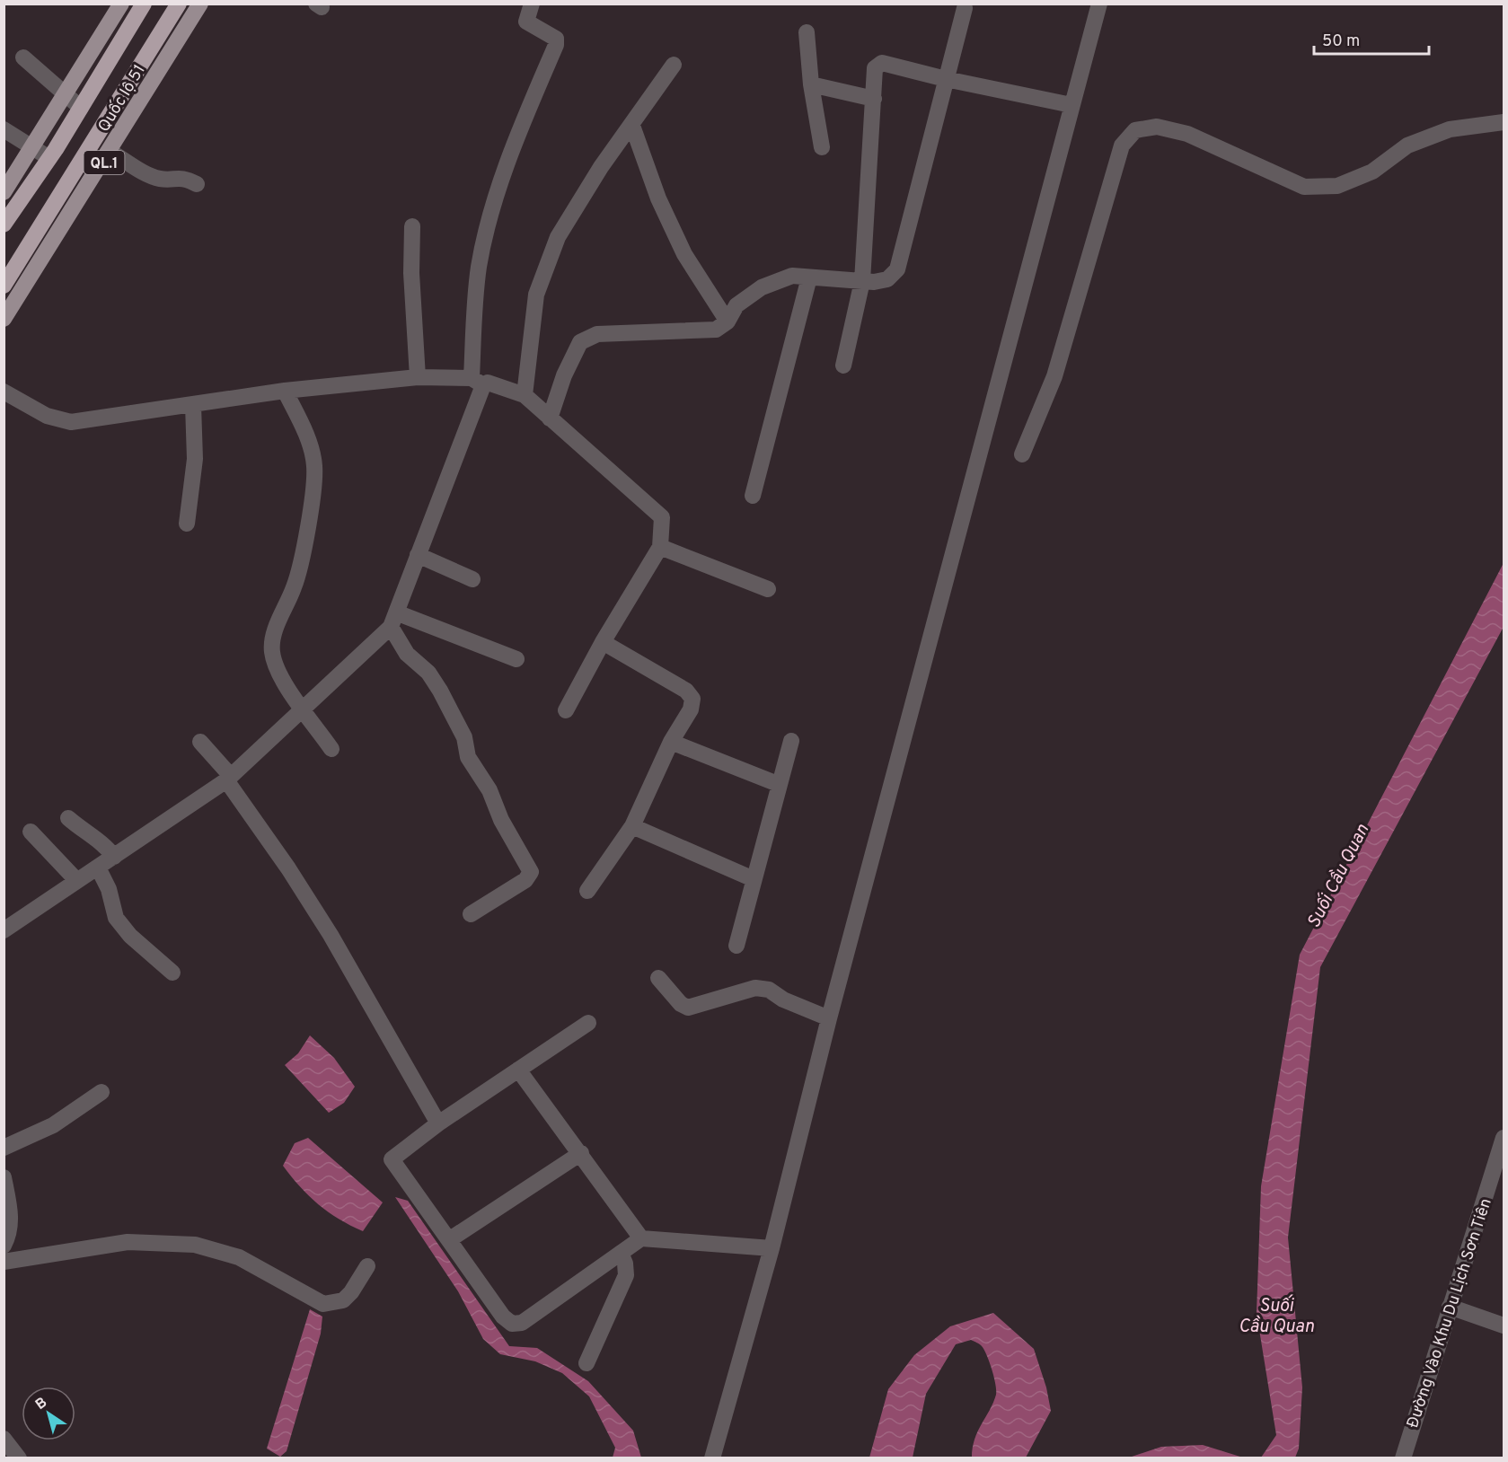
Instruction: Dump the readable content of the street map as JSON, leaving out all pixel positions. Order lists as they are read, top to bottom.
{
  "streets": {
    "highway": ["Quốc lộ 51", "QL.1"],
    "street": ["Đường Vào Khu Du Lịch Sơn Tiên"]
  },
  "water": ["Suối Cầu Quan"],
  "scale_bar": "50 m",
  "north": "top left"
}
